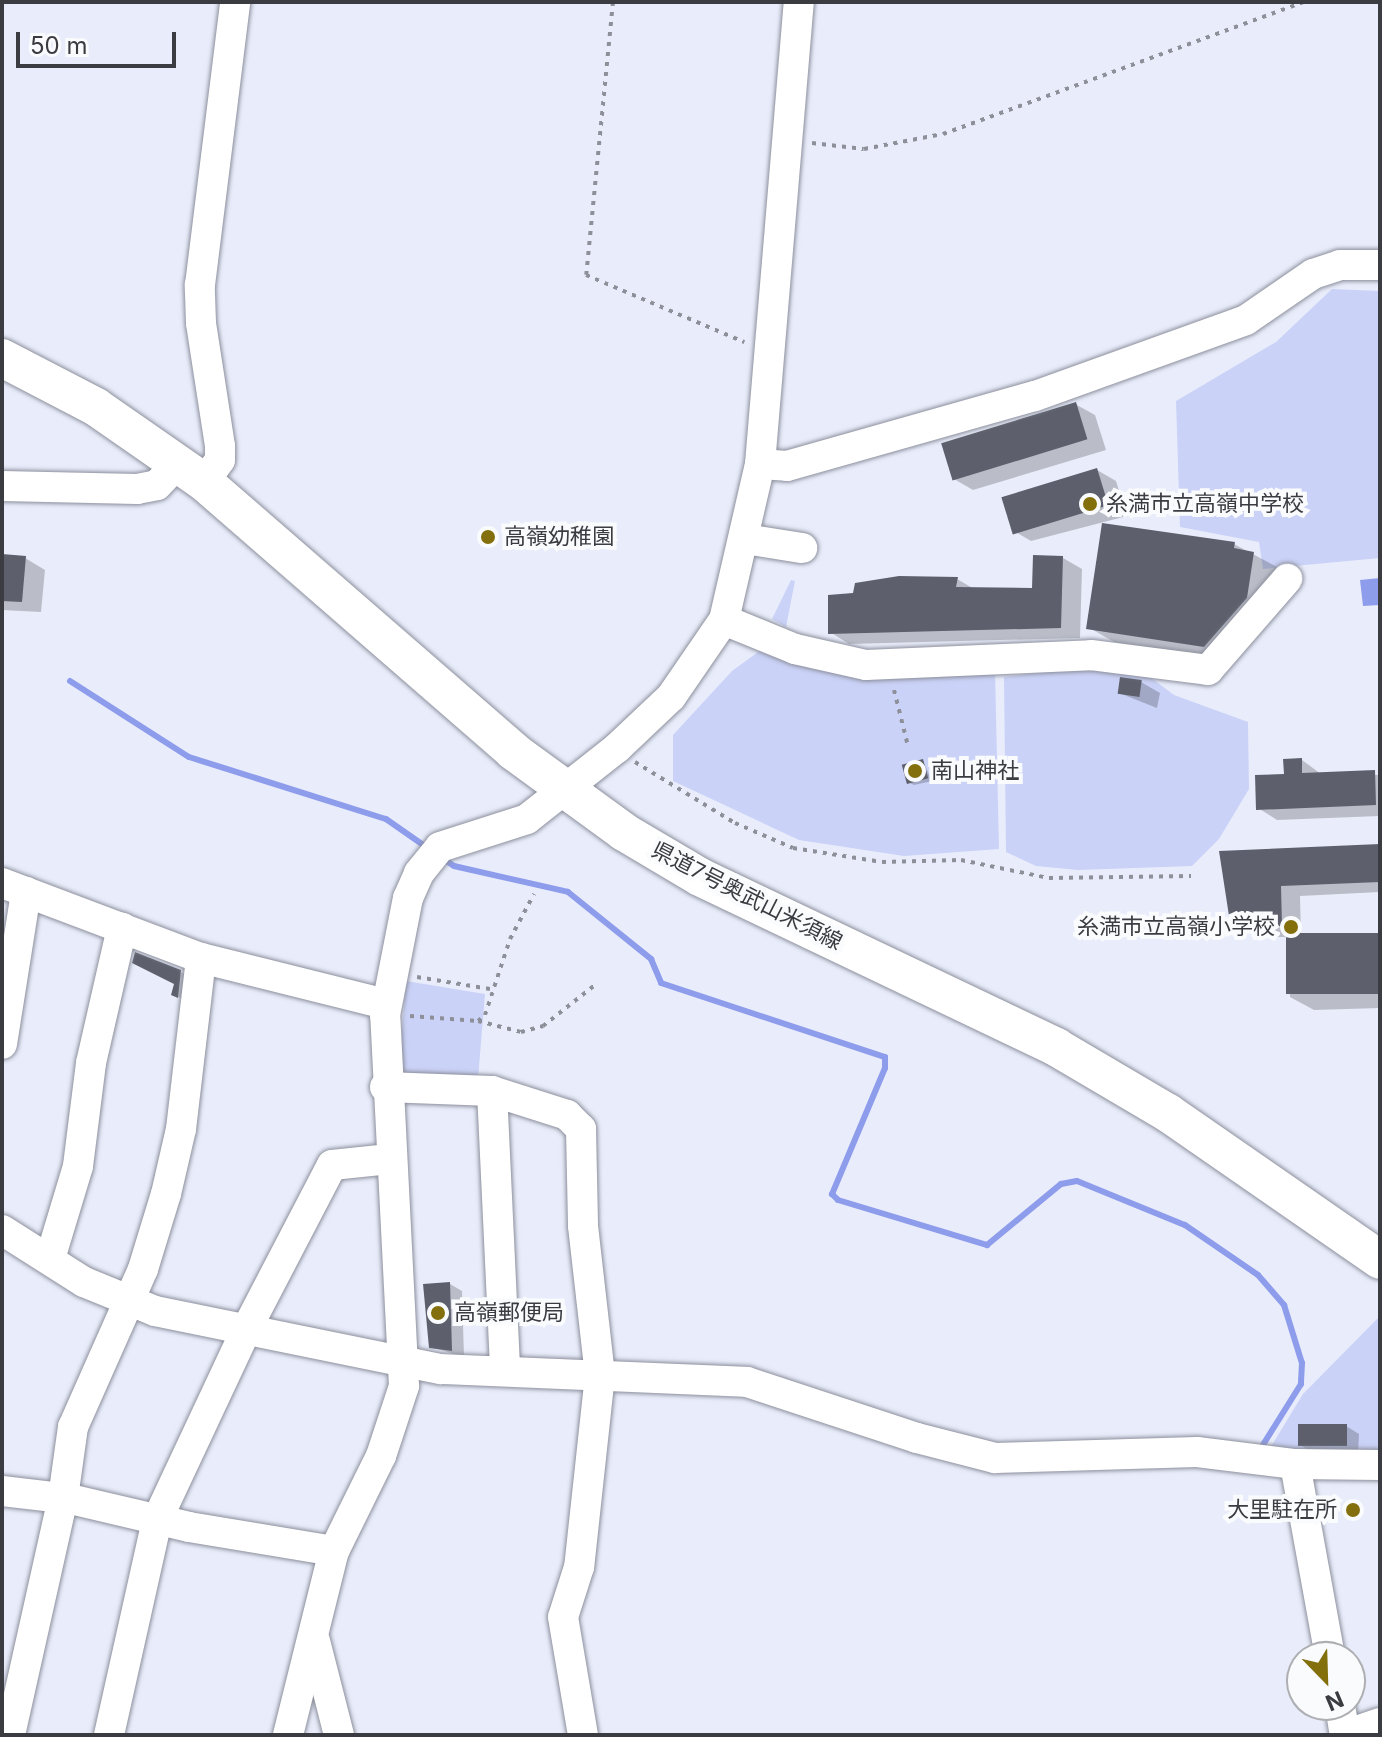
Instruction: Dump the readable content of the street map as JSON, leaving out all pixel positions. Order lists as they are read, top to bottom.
{
  "streets": {
    "main road": ["県道7号奥武山米須線"]
  },
  "places": [
    "糸満市立高嶺中学校",
    "高嶺幼稚園",
    "南山神社",
    "糸満市立高嶺小学校",
    "高嶺郵便局",
    "大里駐在所"
  ],
  "scale_bar": "50 m",
  "north": "bottom right"
}
